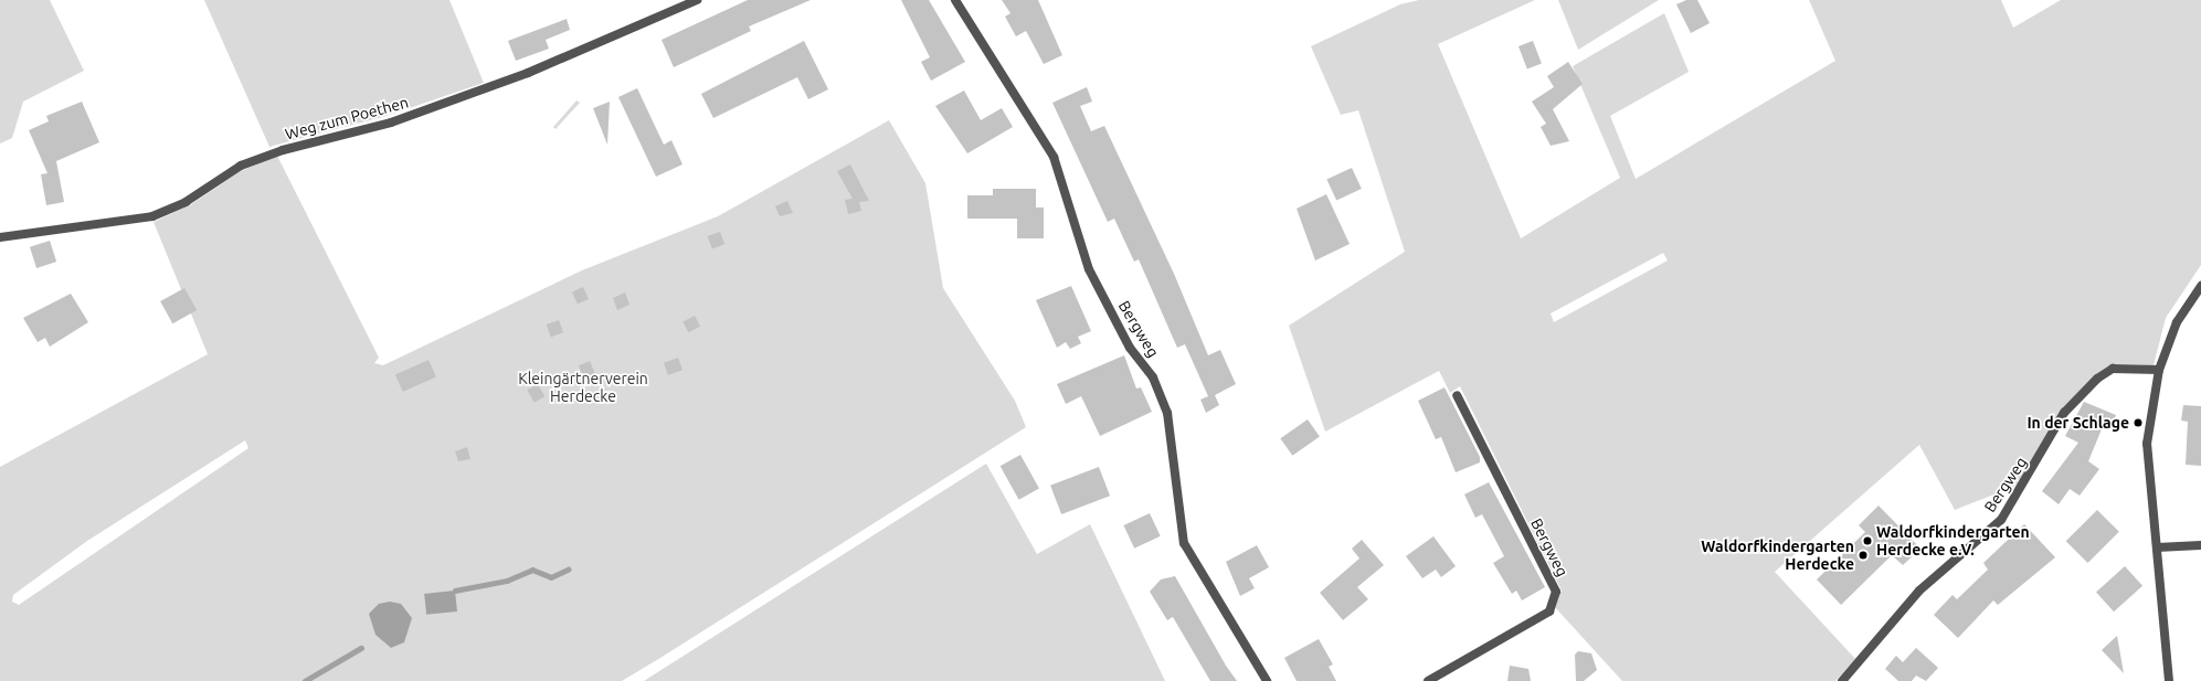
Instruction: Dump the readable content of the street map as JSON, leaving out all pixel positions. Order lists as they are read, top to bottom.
{
  "streets": {
    "street": ["Weg zum Poethen", "Bergweg"]
  },
  "parks": ["Kleingärtnerverein Herdecke"],
  "places": ["In der Schlage", "Waldorfkindergarten Herdecke e.V.", "Waldorfkindergarten Herdecke"]
}
